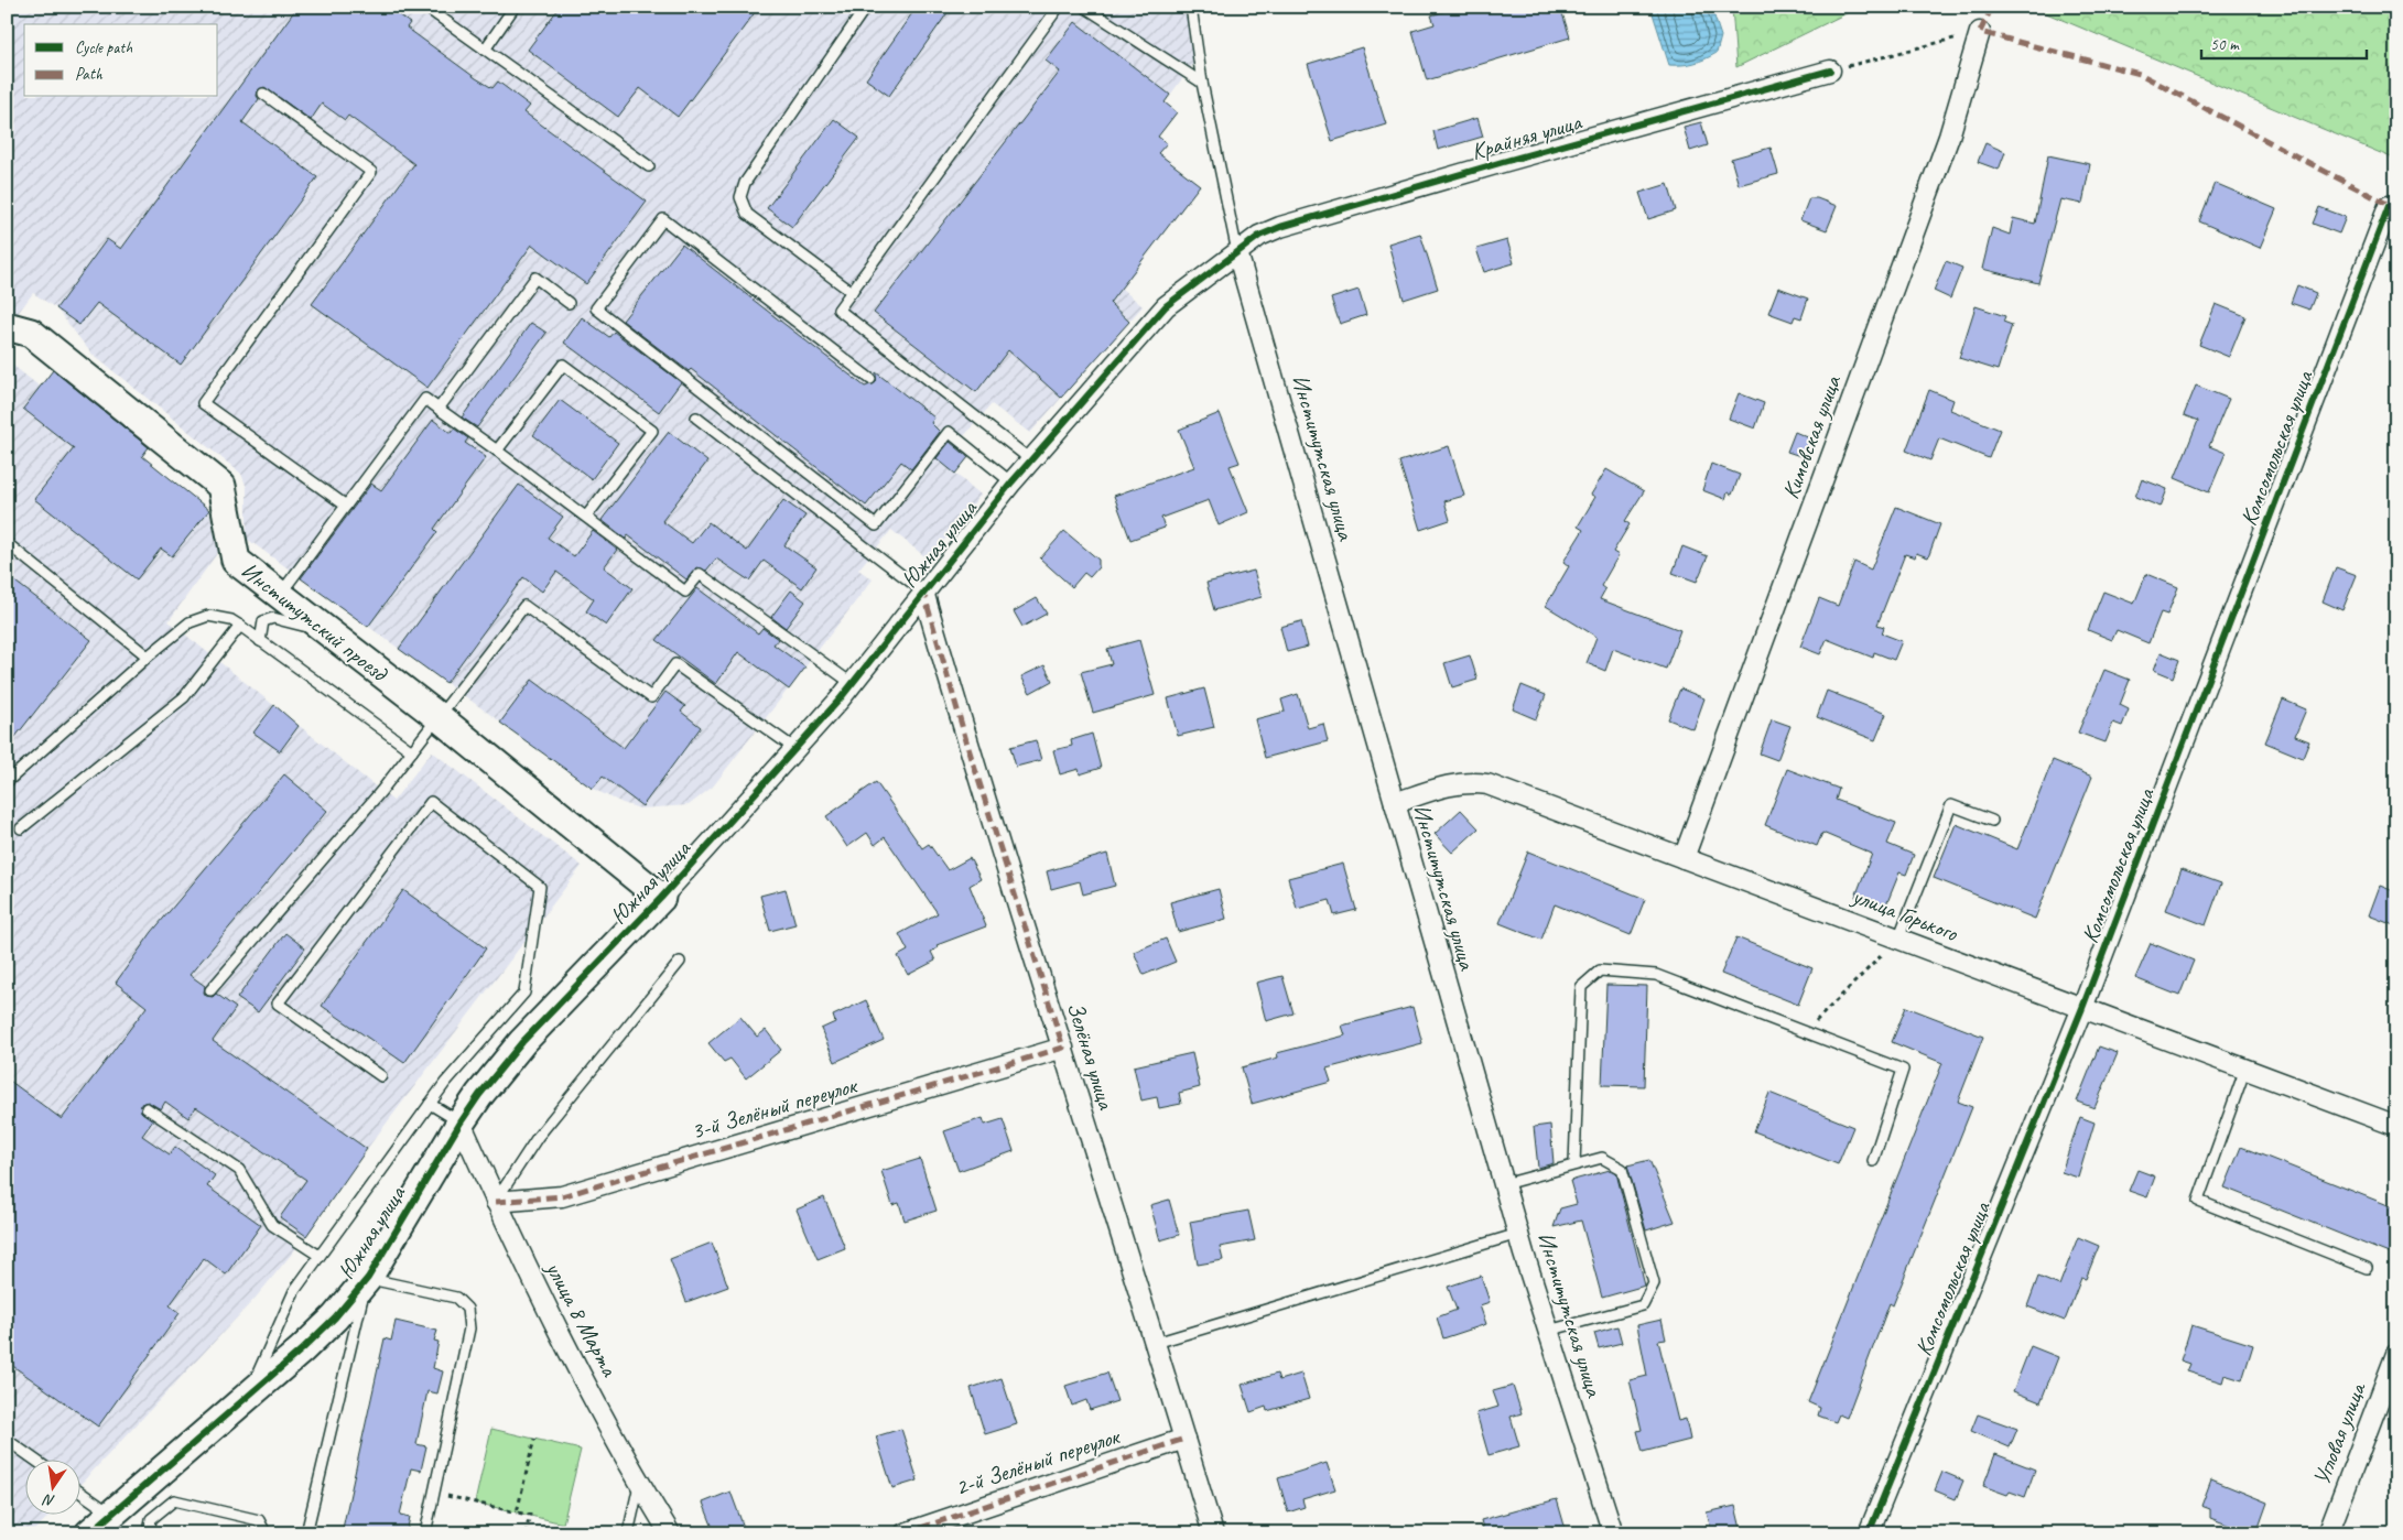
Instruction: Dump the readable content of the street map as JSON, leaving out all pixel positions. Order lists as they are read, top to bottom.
{
  "streets": {
    "street": [
      "Крайняя улица",
      "Кимовская улица",
      "Комсомольская улица",
      "Институтская улица",
      "Южная улица",
      "Институтский проезд",
      "улица Горького",
      "Зелёная улица",
      "3-й Зелёный переулок",
      "улица 8 Марта",
      "Угловая улица",
      "2-й Зелёный переулок"
    ]
  },
  "crossings": [
    ["Крайняя улица", "Институтская улица"],
    ["Крайняя улица", "Южная улица"],
    ["Кимовская улица", "улица Горького"],
    ["Комсомольская улица", "улица Горького"],
    ["Институтская улица", "Южная улица"],
    ["Институтская улица", "улица Горького"],
    ["Южная улица", "Институтский проезд"],
    ["Южная улица", "Зелёная улица"],
    ["Южная улица", "улица 8 Марта"],
    ["Зелёная улица", "3-й Зелёный переулок"],
    ["Зелёная улица", "2-й Зелёный переулок"],
    ["3-й Зелёный переулок", "улица 8 Марта"]
  ],
  "legend": ["Cycle path", "Path"],
  "scale_bar": "50 m",
  "north": "bottom"
}
